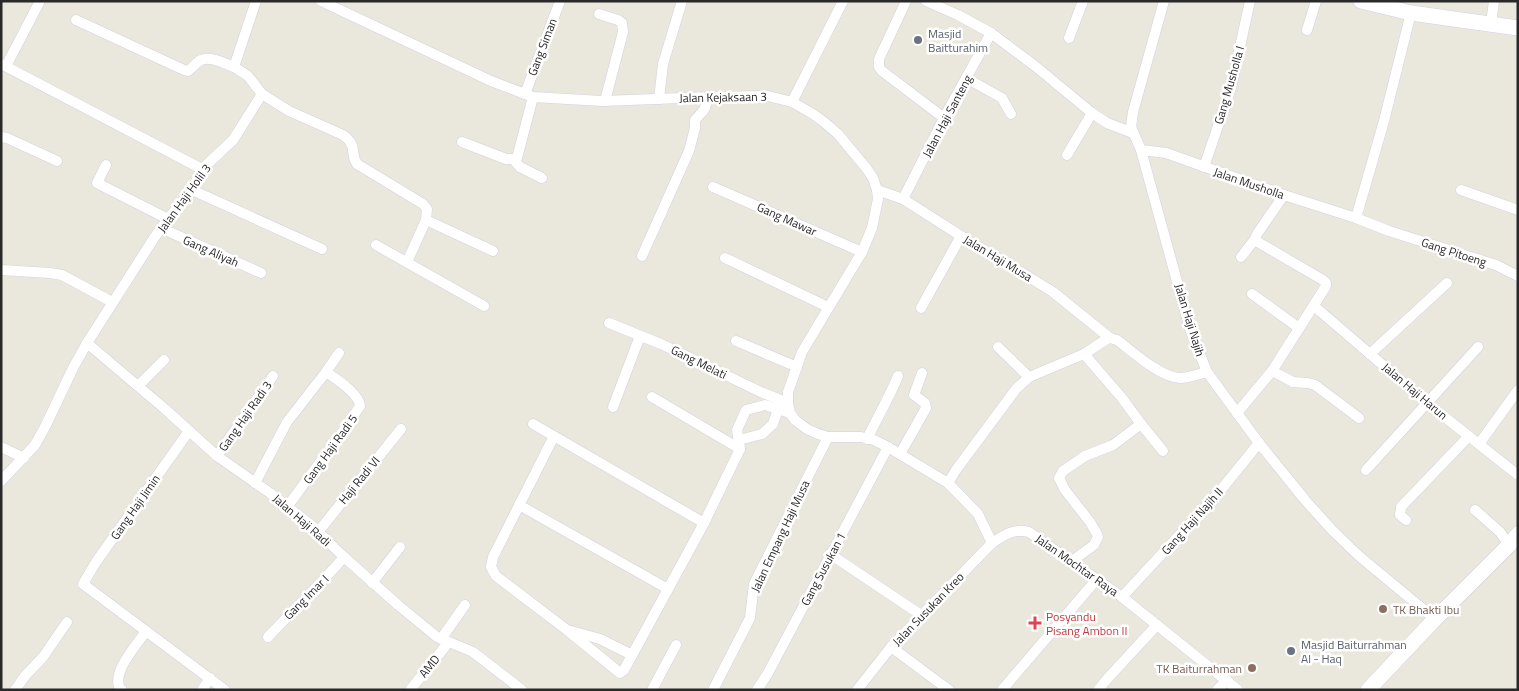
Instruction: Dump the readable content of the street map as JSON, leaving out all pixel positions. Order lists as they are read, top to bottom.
{
  "streets": {
    "street": [
      "Gang Siman",
      "Gang Musholla I",
      "Jalan Kejaksaan 3",
      "Jalan Haji Santeng",
      "Jalan Musholla",
      "Jalan Haji Holil 3",
      "Gang Mawar",
      "Gang Aliyah",
      "Gang Pitoeng",
      "Jalan Haji Musa",
      "Jalan Haji Najih",
      "Gang Melati",
      "Jalan Haji Harun",
      "Gang Haji Radi 3",
      "Gang Haji Radi 5",
      "Haji Radi VI",
      "Gang Haji Jimin",
      "Jalan Haji Radi",
      "Gang Haji Najih II",
      "Jalan Empang Haji Musa",
      "Jalan Mochtar Raya",
      "Gang Susukan 1",
      "Gang Imar I",
      "Jalan Susukan Kreo",
      "AMD"
    ]
  },
  "crossings": [
    ["Gang Siman", "Jalan Kejaksaan 3"],
    ["Gang Musholla I", "Jalan Musholla"],
    ["Jalan Kejaksaan 3", "Jalan Haji Musa"],
    ["Jalan Haji Santeng", "Jalan Haji Musa"],
    ["Jalan Musholla", "Gang Pitoeng"],
    ["Jalan Musholla", "Jalan Haji Najih"],
    ["Jalan Haji Holil 3", "Gang Aliyah"],
    ["Jalan Haji Holil 3", "Jalan Haji Radi"],
    ["Jalan Haji Musa", "Jalan Haji Najih"],
    ["Jalan Haji Najih", "Gang Haji Najih II"],
    ["Gang Haji Radi 3", "Jalan Haji Radi"],
    ["Gang Haji Radi 5", "Jalan Haji Radi"],
    ["Haji Radi VI", "Jalan Haji Radi"],
    ["Gang Haji Jimin", "Jalan Haji Radi"],
    ["Jalan Haji Radi", "Gang Imar I"],
    ["Jalan Haji Radi", "AMD"],
    ["Gang Haji Najih II", "Jalan Mochtar Raya"],
    ["Jalan Mochtar Raya", "Jalan Susukan Kreo"]
  ],
  "places": {
    "other": [
      "Masjid Baitturahim",
      "TK Bhakti Ibu",
      "Masjid Baiturrahman Al - Haq",
      "TK Baiturrahman"
    ],
    "health": ["Posyandu Pisang Ambon II"]
  }
}
